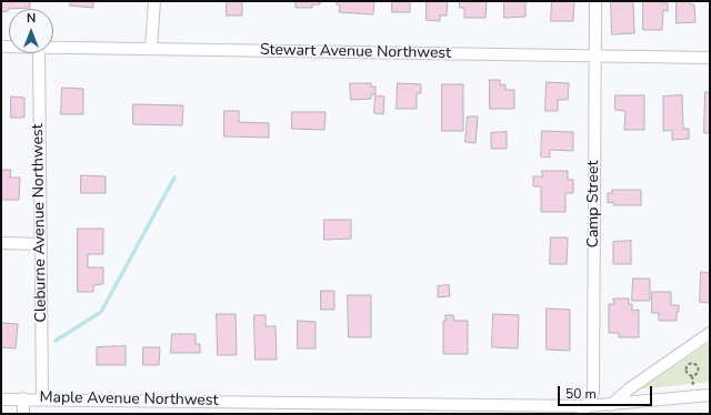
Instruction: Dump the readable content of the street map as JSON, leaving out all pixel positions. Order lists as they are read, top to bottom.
{
  "streets": {
    "street": [
      "Stewart Avenue Northwest",
      "Camp Street",
      "Cleburne Avenue Northwest",
      "Maple Avenue Northwest"
    ]
  },
  "crossings": [
    ["Stewart Avenue Northwest", "Camp Street"],
    ["Camp Street", "Maple Avenue Northwest"],
    ["Cleburne Avenue Northwest", "Maple Avenue Northwest"]
  ],
  "scale_bar": "50 m",
  "north": "top"
}
